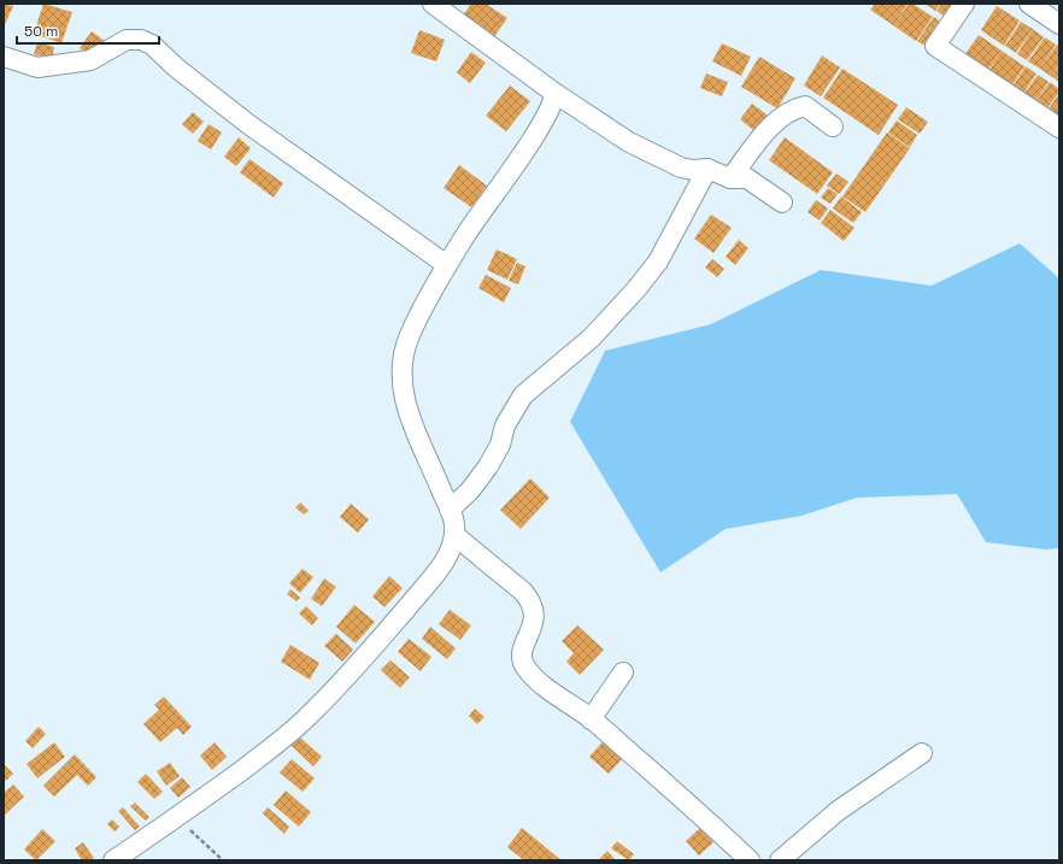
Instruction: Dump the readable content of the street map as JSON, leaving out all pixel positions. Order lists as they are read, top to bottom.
{
  "scale_bar": "50 m"
}
